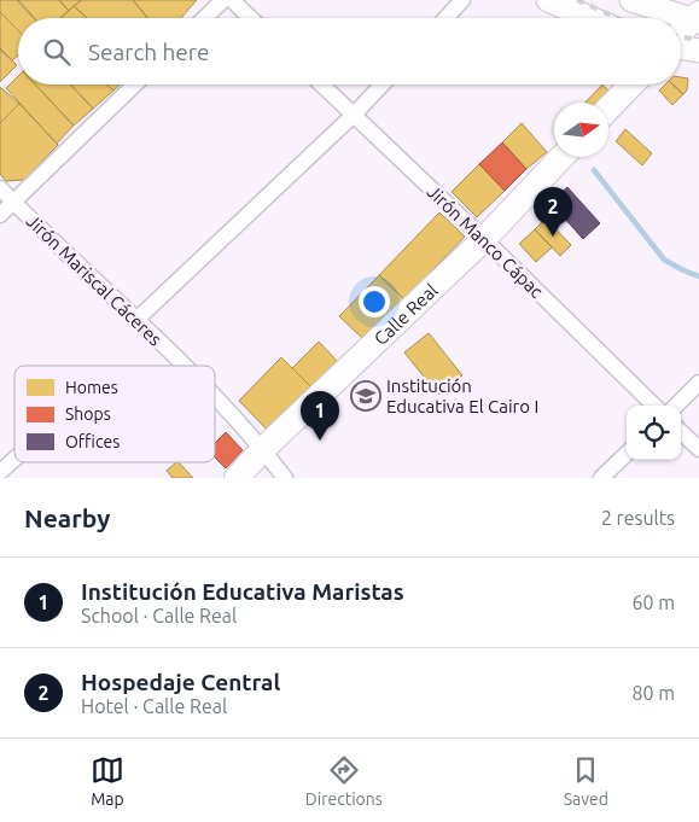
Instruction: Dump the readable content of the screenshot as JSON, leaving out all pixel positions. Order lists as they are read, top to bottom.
{
  "streets": {
    "highway": ["Calle Real"],
    "street": ["Jirón Manco Cápac", "Jirón Mariscal Cáceres"]
  },
  "crossings": [
    ["Jirón Manco Cápac", "Calle Real"],
    ["Jirón Mariscal Cáceres", "Calle Real"]
  ],
  "places": {
    "school or university": ["Institución Educativa El Cairo I"]
  },
  "legend": ["Homes", "Shops", "Offices"],
  "north": "right",
  "page": {
    "search": "Search here",
    "pins": ["2", "1"],
    "heading": ["Nearby", "2 results"],
    "list": [
      {
        "mark": "1",
        "name": "Institución Educativa Maristas",
        "note": "School · Calle Real",
        "value": "60 m"
      },
      {
        "mark": "2",
        "name": "Hospedaje Central",
        "note": "Hotel · Calle Real",
        "value": "80 m"
      }
    ],
    "nav": ["Map", "Directions", "Saved"]
  }
}
